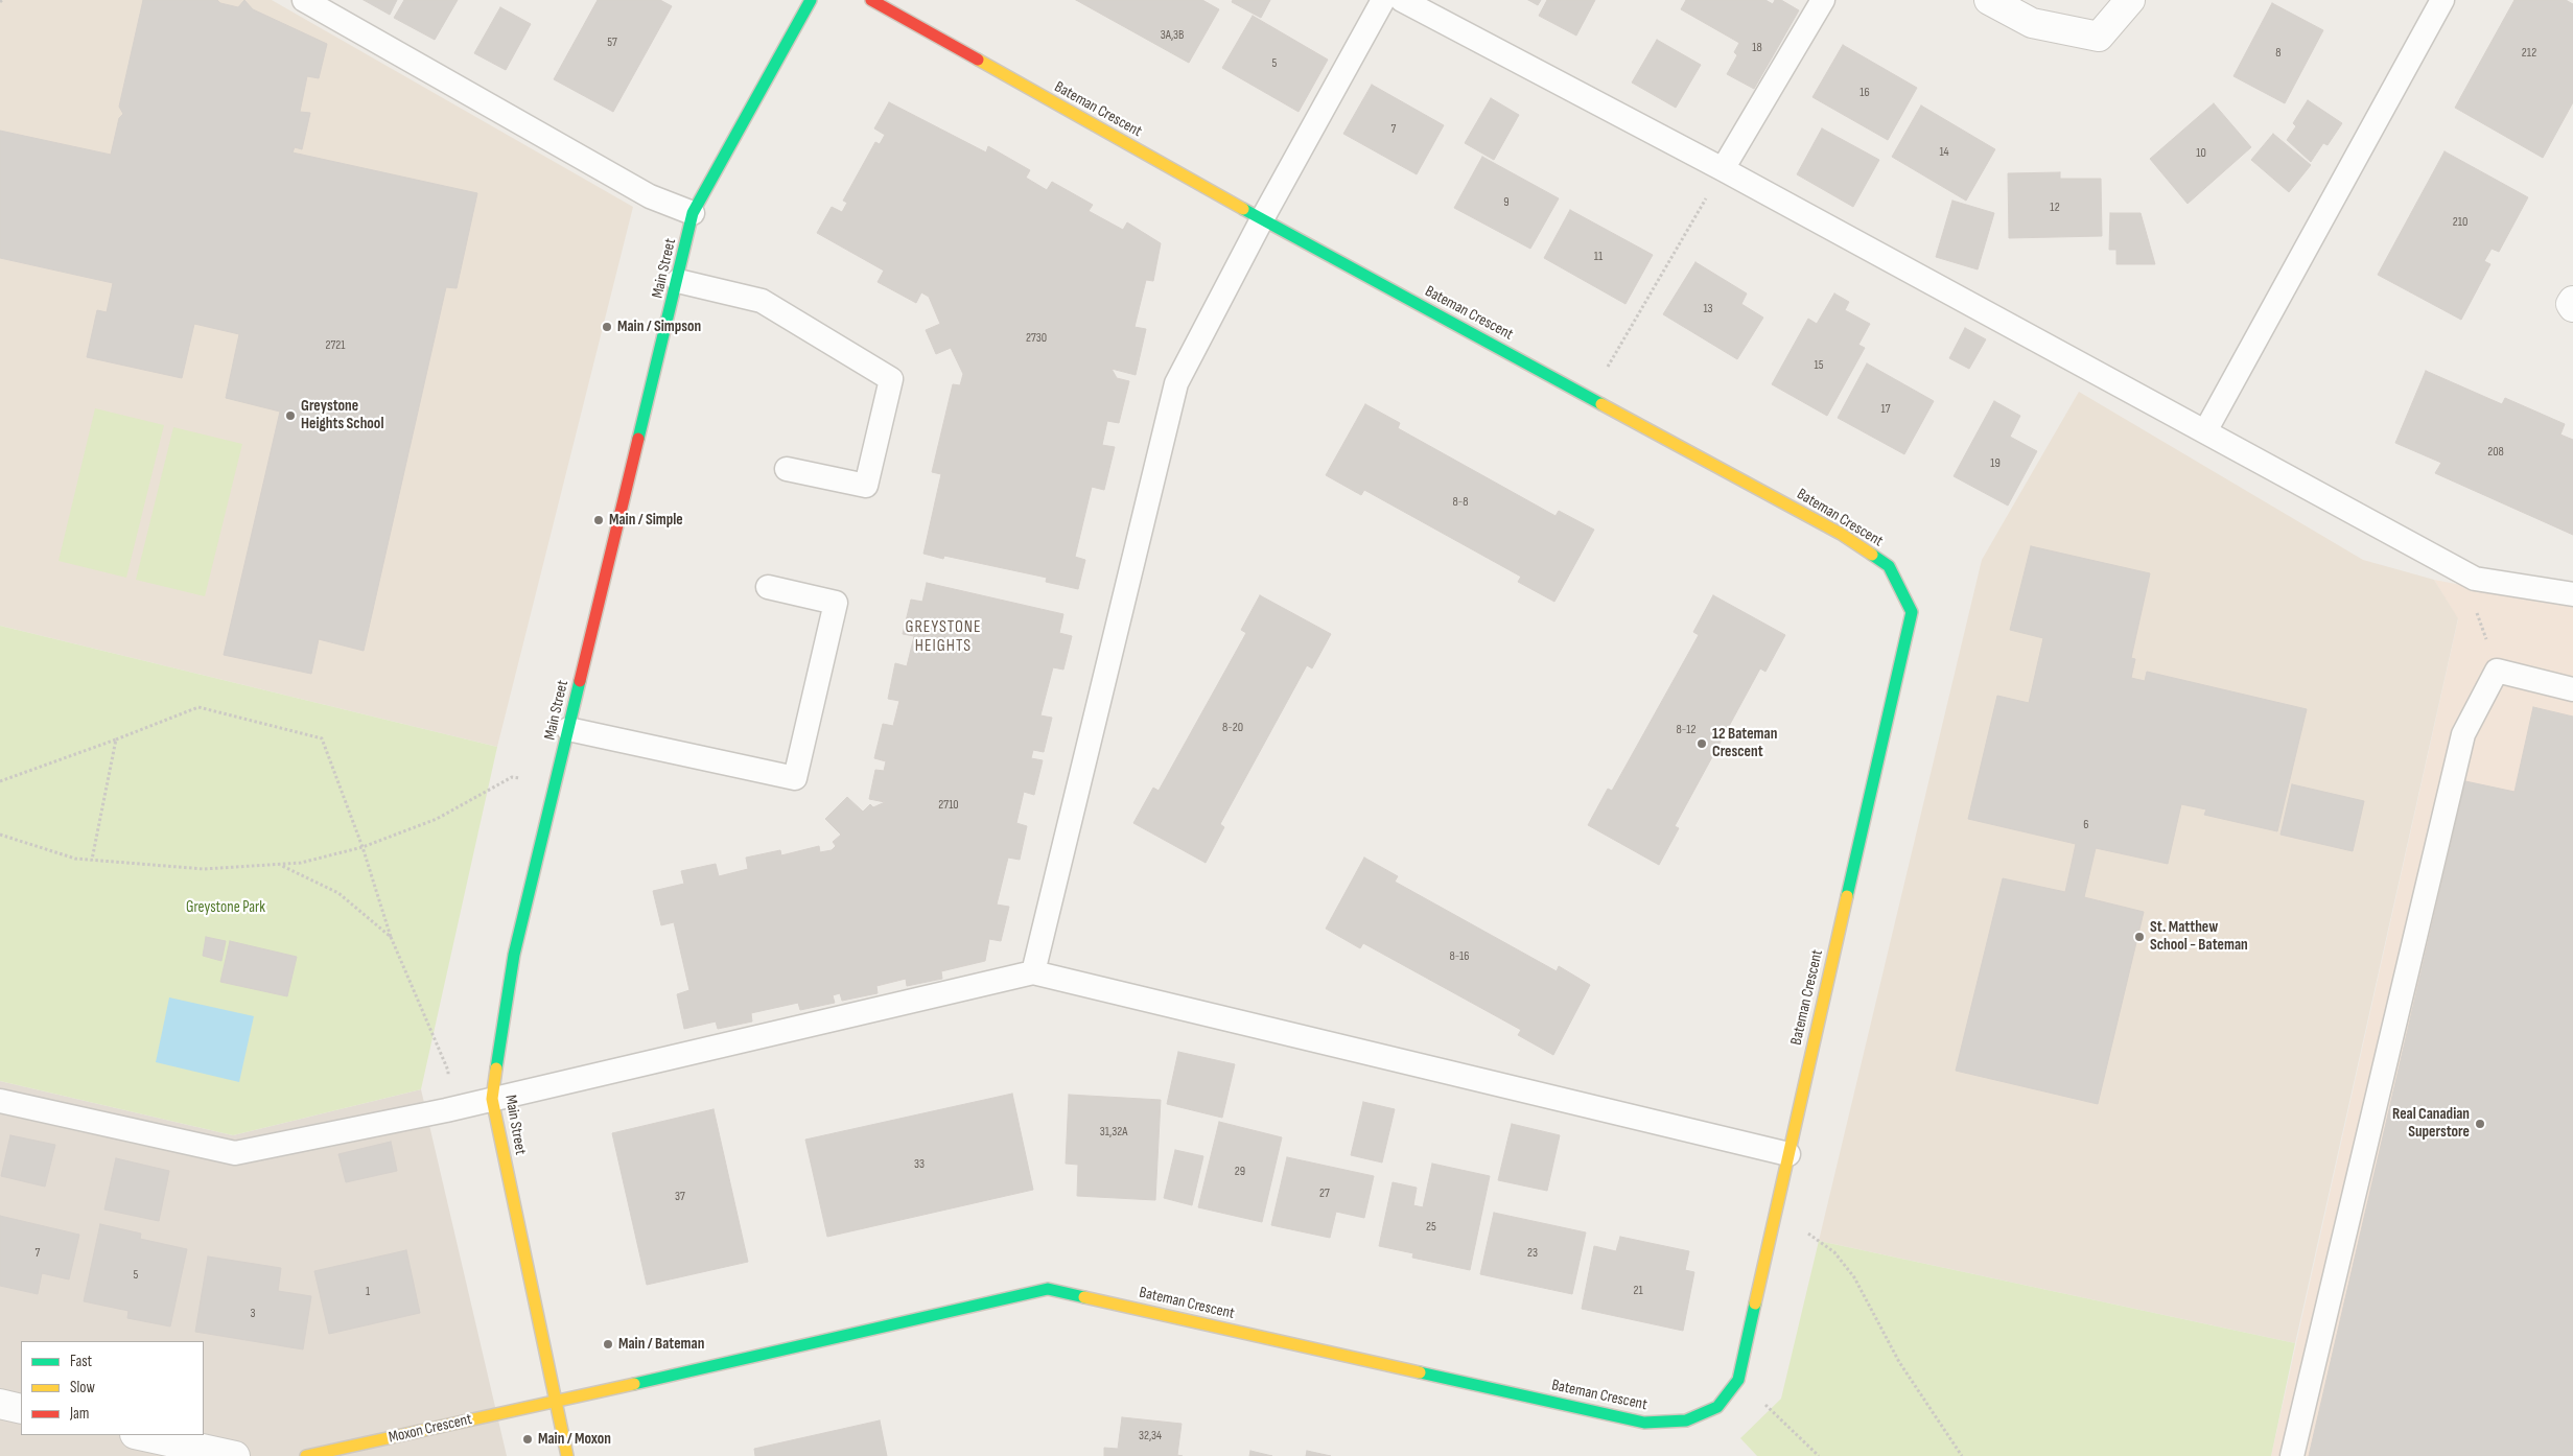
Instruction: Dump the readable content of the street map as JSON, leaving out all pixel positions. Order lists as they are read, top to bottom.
{
  "streets": {
    "street": ["Bateman Crescent", "Main Street", "Moxon Crescent"]
  },
  "crossings": [
    ["Bateman Crescent", "Main Street"],
    ["Bateman Crescent", "Moxon Crescent"],
    ["Main Street", "Moxon Crescent"]
  ],
  "districts": ["GREYSTONE HEIGHTS"],
  "parks": ["Greystone Park"],
  "places": [
    "Main / Simpson",
    "Greystone Heights School",
    "Main / Simple",
    "12 Bateman Crescent",
    "St. Matthew School - Bateman",
    "Real Canadian Superstore",
    "Main / Bateman",
    "Main / Moxon"
  ],
  "house_numbers": [
    "3A,3B",
    "57",
    "18",
    "8",
    "212",
    "5",
    "16",
    "7",
    "14",
    "10",
    "9",
    "12",
    "210",
    "11",
    "13",
    "2730",
    "2721",
    "15",
    "17",
    "208",
    "19",
    "8-8",
    "8-20",
    "8-12",
    "2710",
    "6",
    "8-16",
    "31,32A",
    "33",
    "29",
    "27",
    "37",
    "25",
    "7",
    "23",
    "5",
    "21",
    "1",
    "3",
    "32,34"
  ],
  "legend": ["Fast", "Slow", "Jam"]
}
